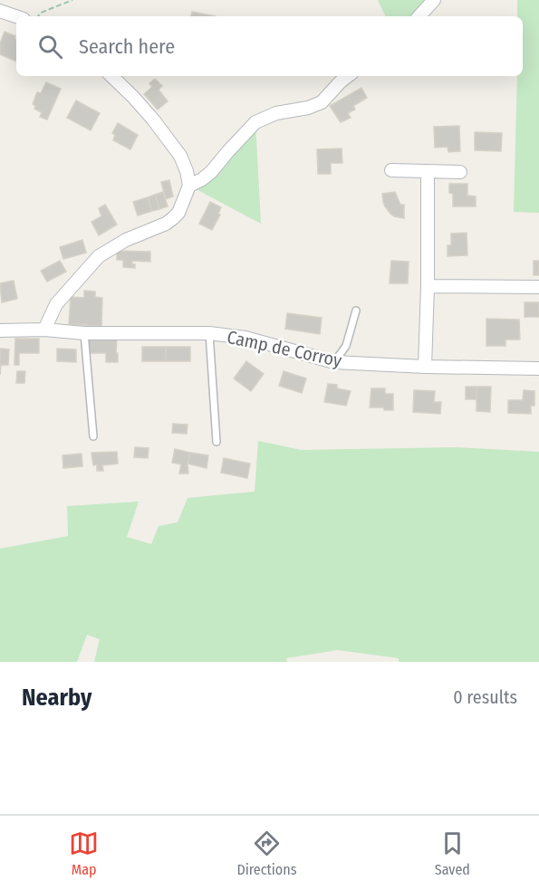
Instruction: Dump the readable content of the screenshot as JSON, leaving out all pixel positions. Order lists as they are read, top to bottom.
{
  "streets": {
    "street": ["Camp de Corroy"]
  },
  "page": {
    "search": "Search here",
    "heading": ["Nearby", "0 results"],
    "nav": ["Map", "Directions", "Saved"]
  }
}
